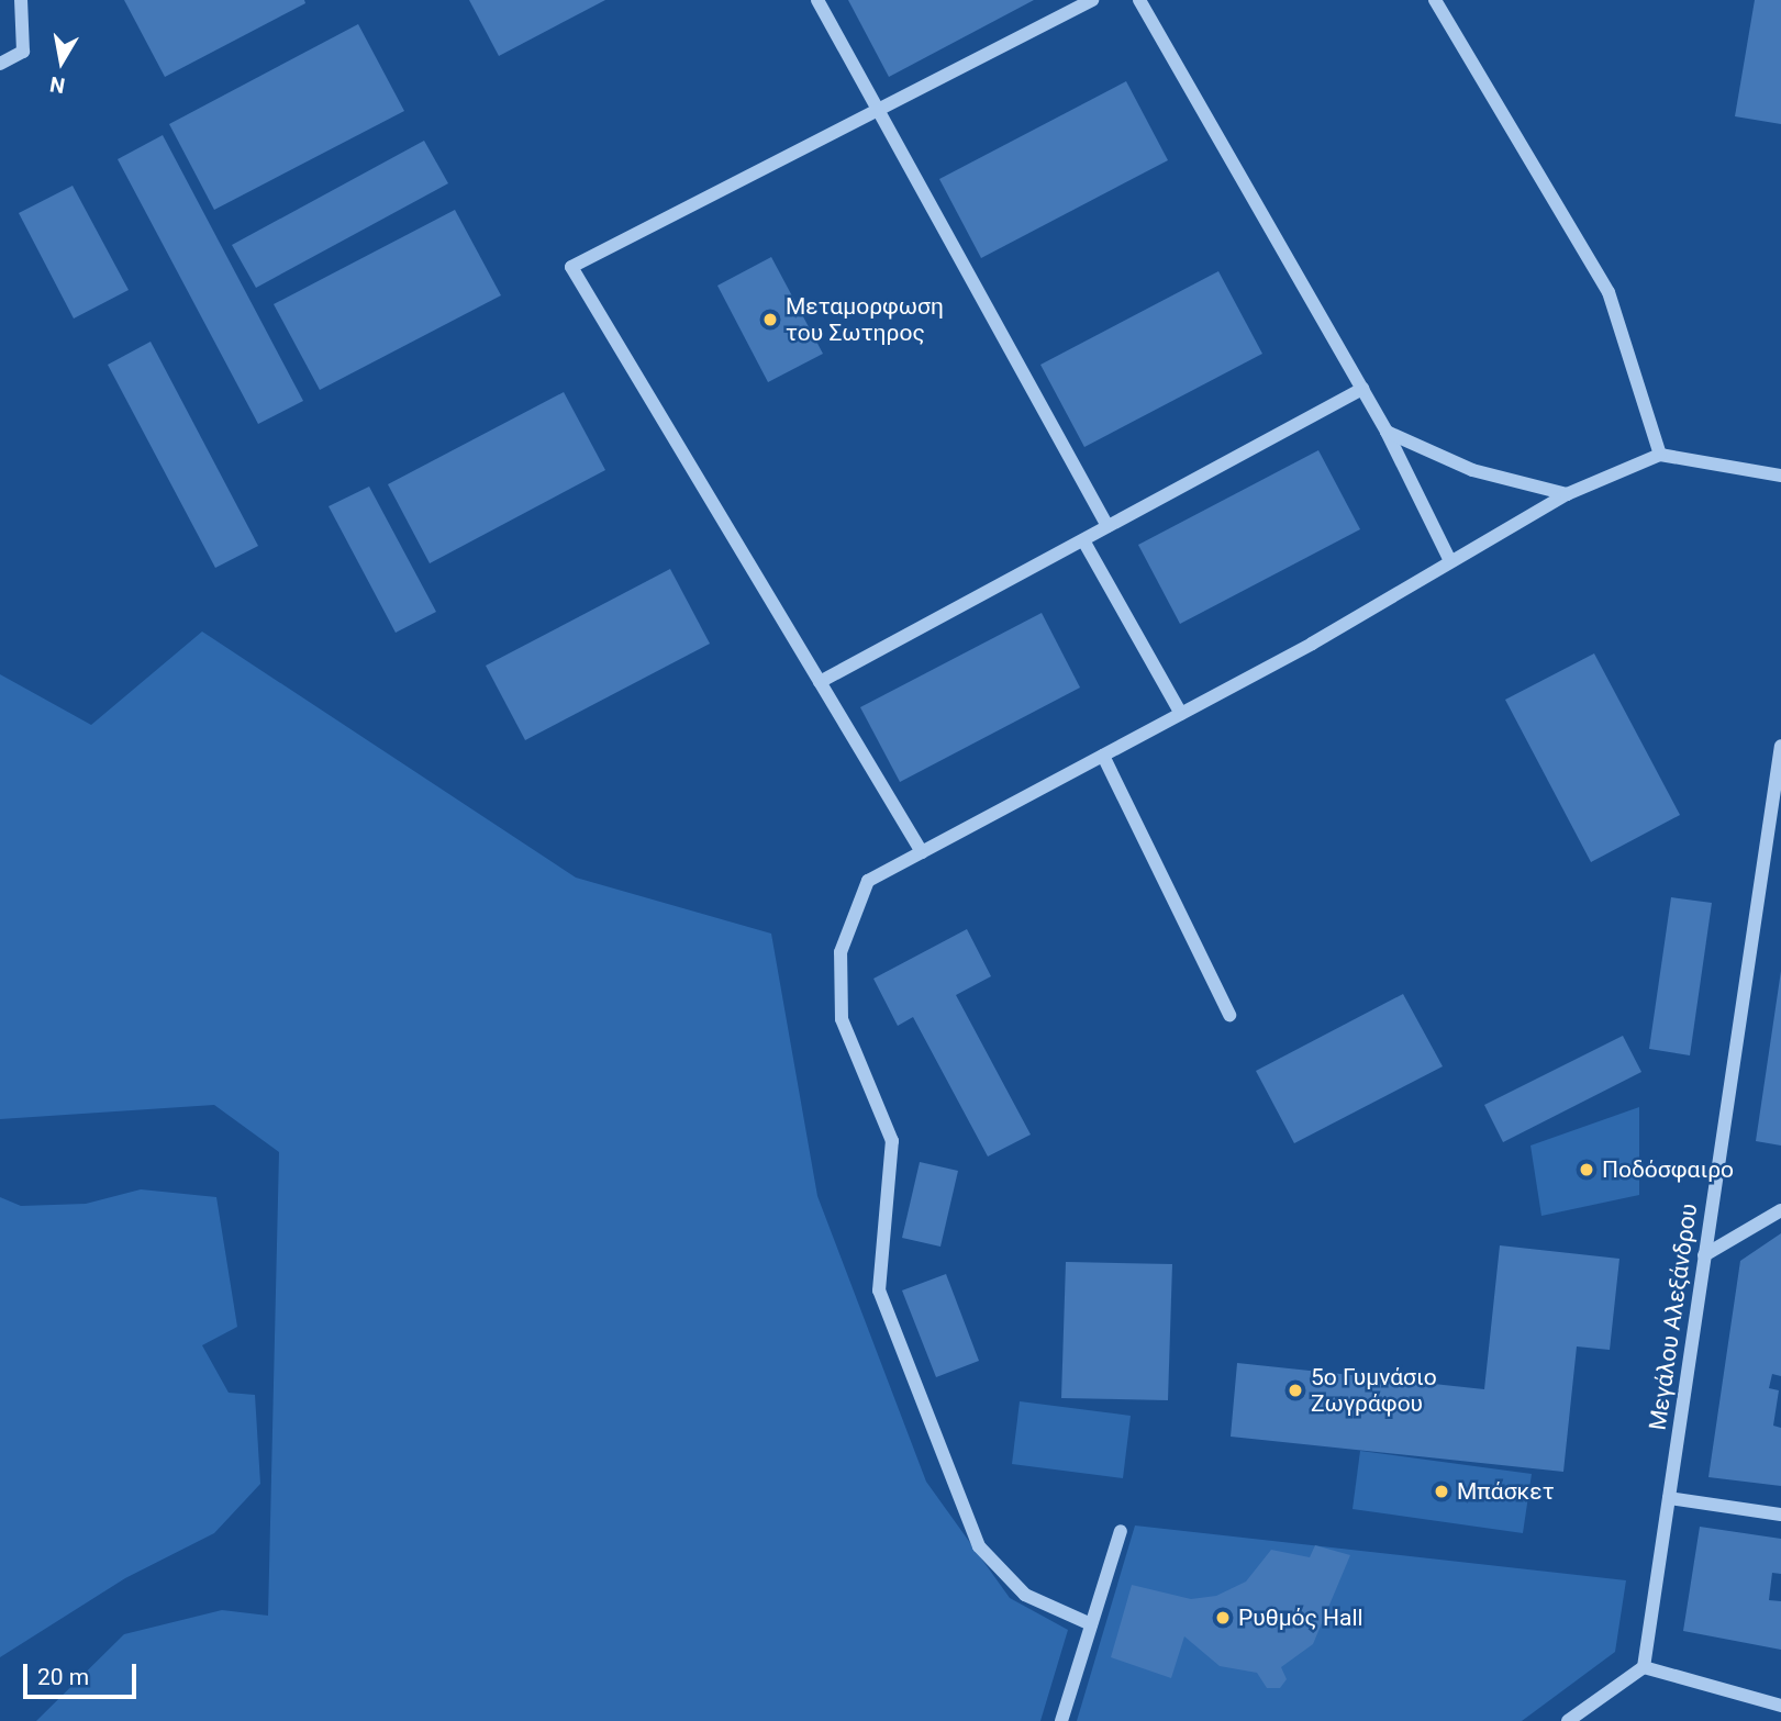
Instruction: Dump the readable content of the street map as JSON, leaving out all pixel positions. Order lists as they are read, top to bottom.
{
  "streets": {
    "street": ["Μεγάλου Αλεξάνδρου"]
  },
  "places": [
    "Μεταμορφωση του Σωτηρος",
    "Ποδόσφαιρο",
    "5ο Γυμνάσιο Ζωγράφου",
    "Μπάσκετ",
    "Ρυθμός Hall"
  ],
  "scale_bar": "20 m",
  "north": "bottom"
}
